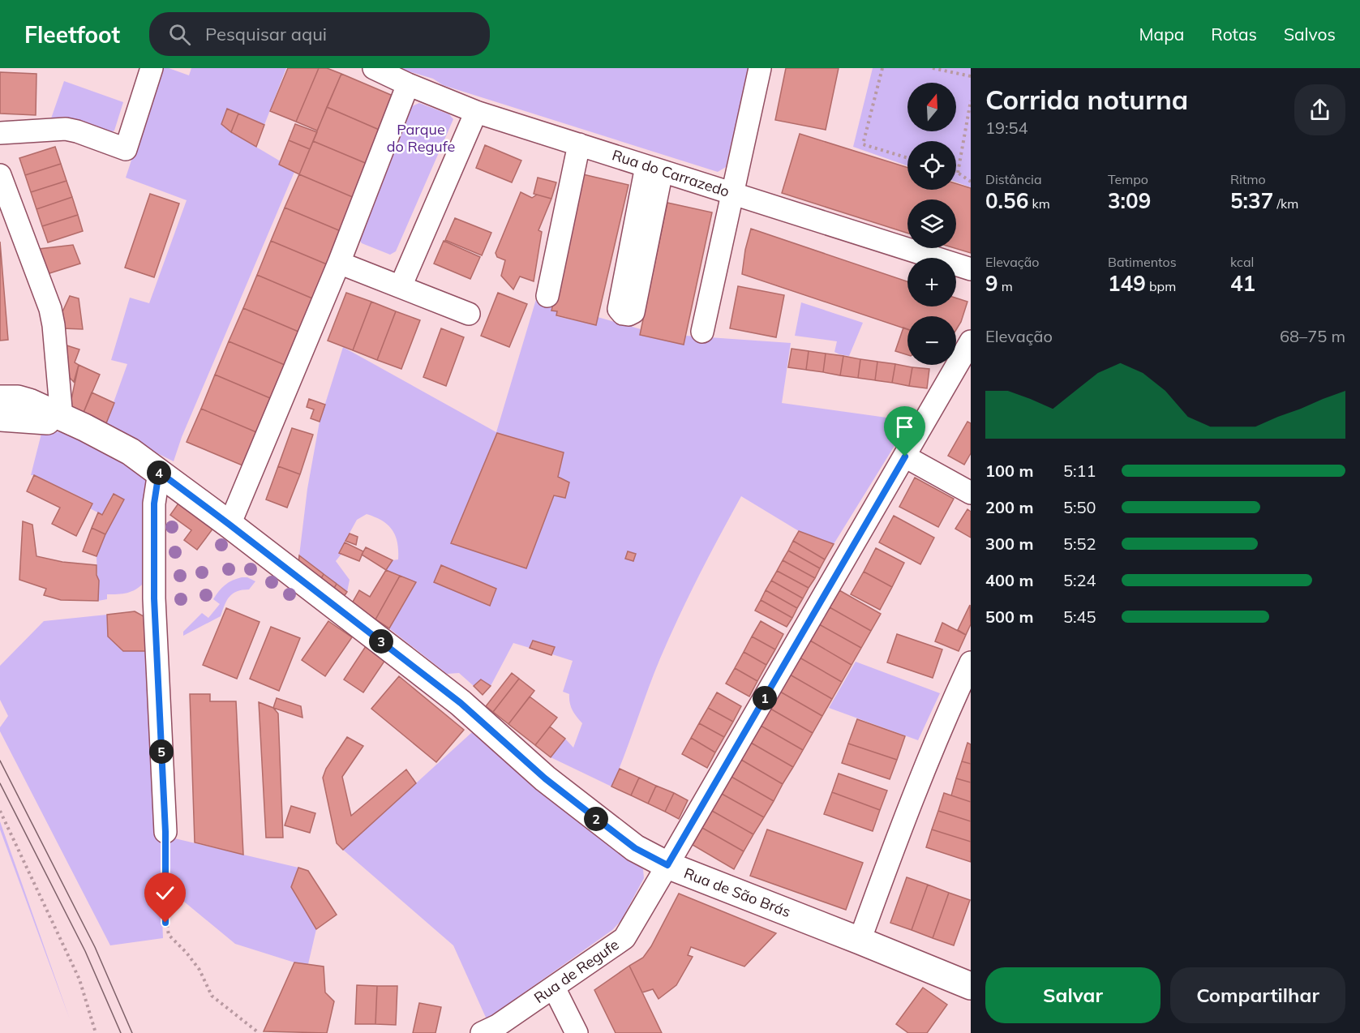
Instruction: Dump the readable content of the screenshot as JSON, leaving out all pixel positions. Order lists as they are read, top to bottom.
{
  "streets": {
    "street": ["Rua do Carrazedo", "Rua de São Brás", "Rua de Regufe"]
  },
  "crossings": [
    ["Rua de São Brás", "Rua de Regufe"]
  ],
  "parks": ["Parque do Regufe"],
  "north": "top",
  "page": {
    "header": "Fleetfoot",
    "search": "Pesquisar aqui",
    "nav": ["Mapa", "Rotas", "Salvos"],
    "heading": ["Corrida noturna", "19:54"],
    "map_buttons": ["+", "−"],
    "stats": [
      ["Distância", "0.56 km"],
      ["Tempo", "3:09"],
      ["Ritmo", "5:37 /km"],
      ["Elevação", "9 m"],
      ["Batimentos", "149 bpm"],
      ["kcal", "41"]
    ],
    "chart": ["Elevação", "68–75 m"],
    "list": [
      {
        "name": "100 m",
        "note": "5:11"
      },
      {
        "name": "200 m",
        "note": "5:50"
      },
      {
        "name": "300 m",
        "note": "5:52"
      },
      {
        "name": "400 m",
        "note": "5:24"
      },
      {
        "name": "500 m",
        "note": "5:45"
      }
    ],
    "pins": [
      "4",
      "3",
      "1",
      "5",
      "2"
    ],
    "buttons": ["Salvar", "Compartilhar"]
  }
}
